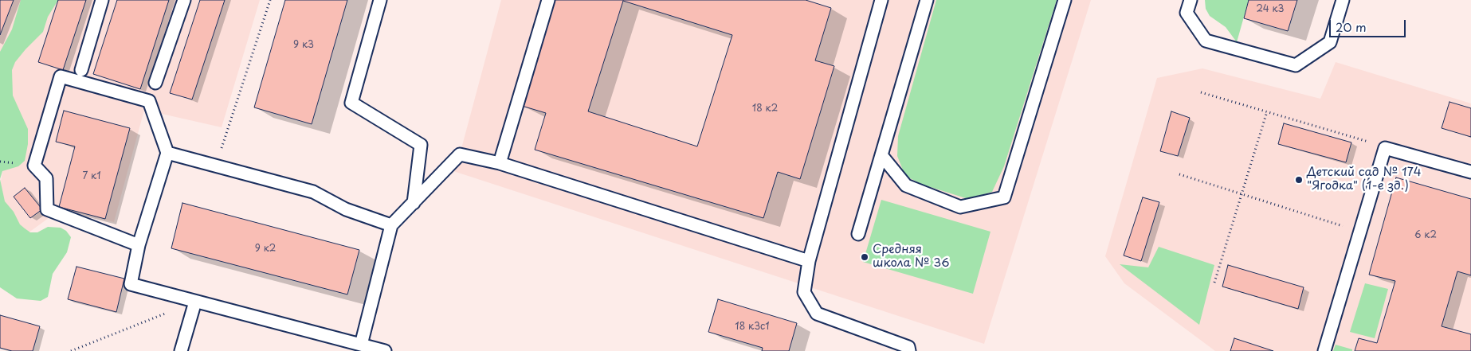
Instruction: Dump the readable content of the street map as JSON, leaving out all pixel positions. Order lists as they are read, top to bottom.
{
  "places": ["Детский сад № 174 \"Ягодка\" (1-е зд.)", "Средняя школа № 36"],
  "house_numbers": [
    "24 к3",
    "9 к3",
    "18 к2",
    "7 к1",
    "6 к2",
    "9 к2",
    "18 к3с1"
  ],
  "scale_bar": "20 m"
}
